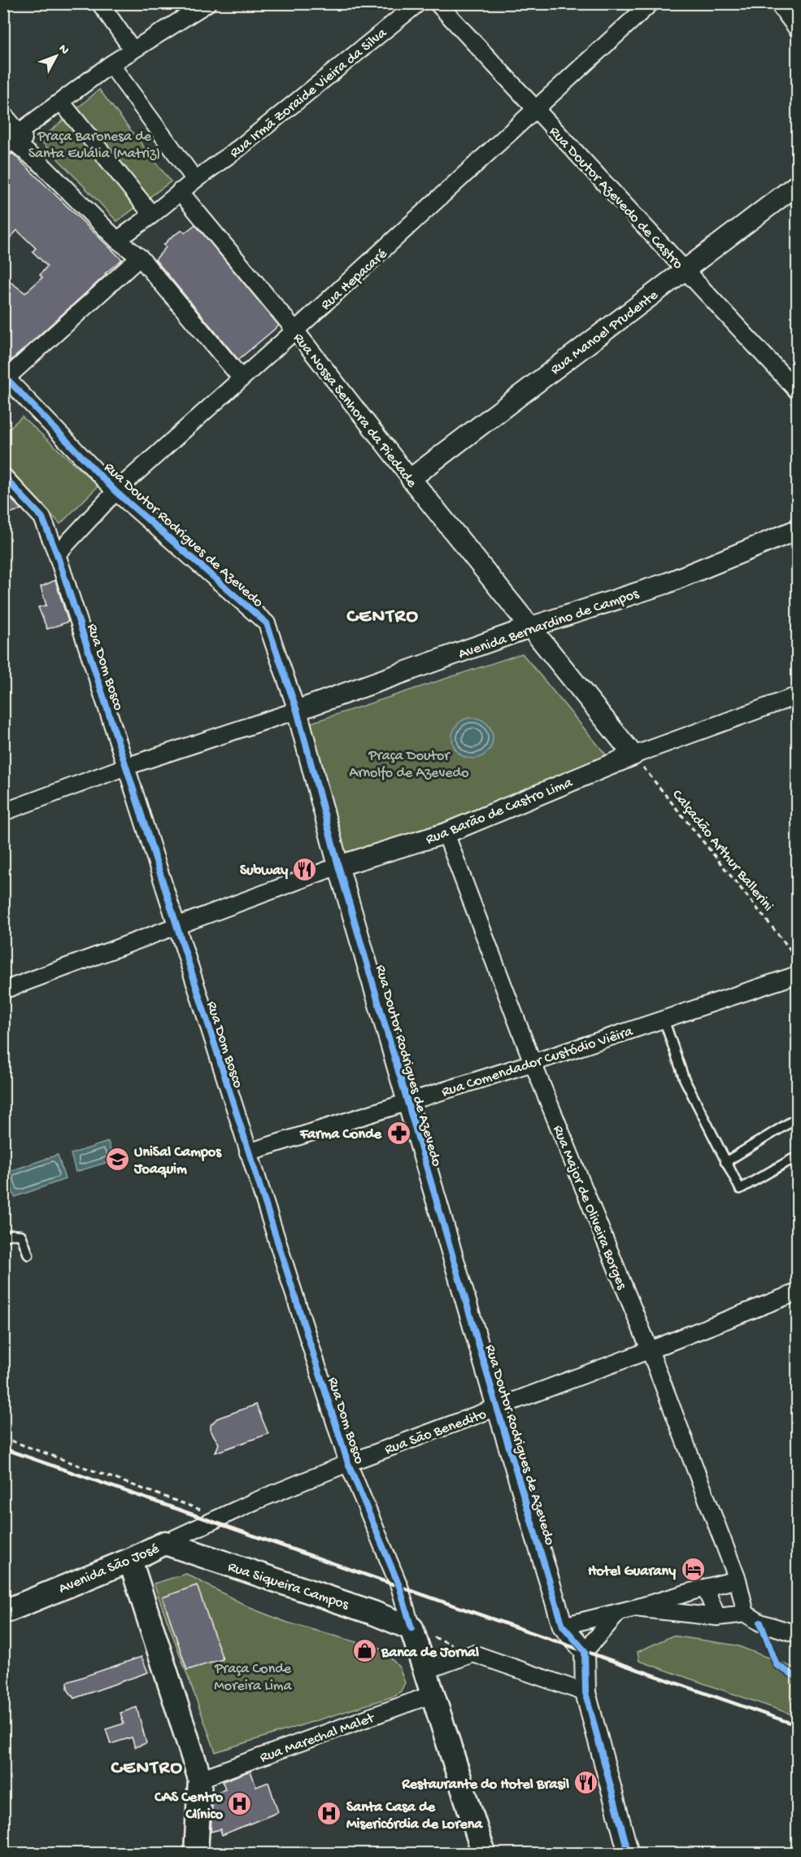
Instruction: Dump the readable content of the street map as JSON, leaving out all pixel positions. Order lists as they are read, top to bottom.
{
  "streets": {
    "main road": ["Rua Dom Bosco", "Avenida São José", "Rua Siqueira Campos"],
    "street": [
      "Rua Irmã Zoraide Vieira da Silva",
      "Rua Doutor Azevedo de Castro",
      "Rua Hepacaré",
      "Rua Manoel Prudente",
      "Rua Nossa Senhora da Piedade",
      "Rua Doutor Rodrigues de Azevedo",
      "Avenida Bernardino de Campos",
      "Rua Barão de Castro Lima",
      "Rua Comendador Custódio Viêira",
      "Rua Major de Oliveira Borges",
      "Rua São Benedito",
      "Rua Marechal Malet"
    ],
    "path": ["Calçadão Arthur Ballerini"]
  },
  "crossings": [
    ["Rua Doutor Azevedo de Castro", "Rua Hepacaré"],
    ["Rua Doutor Azevedo de Castro", "Rua Manoel Prudente"],
    ["Rua Hepacaré", "Rua Nossa Senhora da Piedade"],
    ["Rua Hepacaré", "Rua Doutor Rodrigues de Azevedo"],
    ["Rua Hepacaré", "Rua Dom Bosco"],
    ["Rua Manoel Prudente", "Rua Nossa Senhora da Piedade"],
    ["Rua Nossa Senhora da Piedade", "Avenida Bernardino de Campos"],
    ["Rua Nossa Senhora da Piedade", "Rua Barão de Castro Lima"],
    ["Rua Nossa Senhora da Piedade", "Calçadão Arthur Ballerini"],
    ["Rua Doutor Rodrigues de Azevedo", "Avenida Bernardino de Campos"],
    ["Rua Doutor Rodrigues de Azevedo", "Rua Barão de Castro Lima"],
    ["Rua Doutor Rodrigues de Azevedo", "Rua Comendador Custódio Viêira"],
    ["Rua Doutor Rodrigues de Azevedo", "Rua São Benedito"],
    ["Rua Dom Bosco", "Rua Barão de Castro Lima"],
    ["Rua Dom Bosco", "Rua Comendador Custódio Viêira"],
    ["Rua Dom Bosco", "Rua São Benedito"],
    ["Rua Dom Bosco", "Rua Siqueira Campos"],
    ["Rua Dom Bosco", "Rua Marechal Malet"],
    ["Rua Barão de Castro Lima", "Calçadão Arthur Ballerini"],
    ["Rua Barão de Castro Lima", "Rua Major de Oliveira Borges"],
    ["Rua Comendador Custódio Viêira", "Rua Major de Oliveira Borges"],
    ["Rua Major de Oliveira Borges", "Rua São Benedito"],
    ["Rua São Benedito", "Avenida São José"],
    ["Avenida São José", "Rua Siqueira Campos"]
  ],
  "districts": ["CENTRO", "CENTRO"],
  "parks": ["Praça Baronesa de Santa Eulália (Matriz)", "Praça Doutor Arnolfo de Azevedo", "Praça Conde Moreira Lima"],
  "places": {
    "restaurant": ["Subway", "Restaurante do Hotel Brasil"],
    "pharmacy": ["Farma Conde"],
    "school or university": ["UniSal Campos Joaquim"],
    "hotel": ["Hotel Guarany"],
    "shop": ["Banca de Jornal"],
    "hospital": ["CAS Centro Clínico", "Santa Casa de Misericórdia de Lorena"]
  },
  "north": "top right"
}
